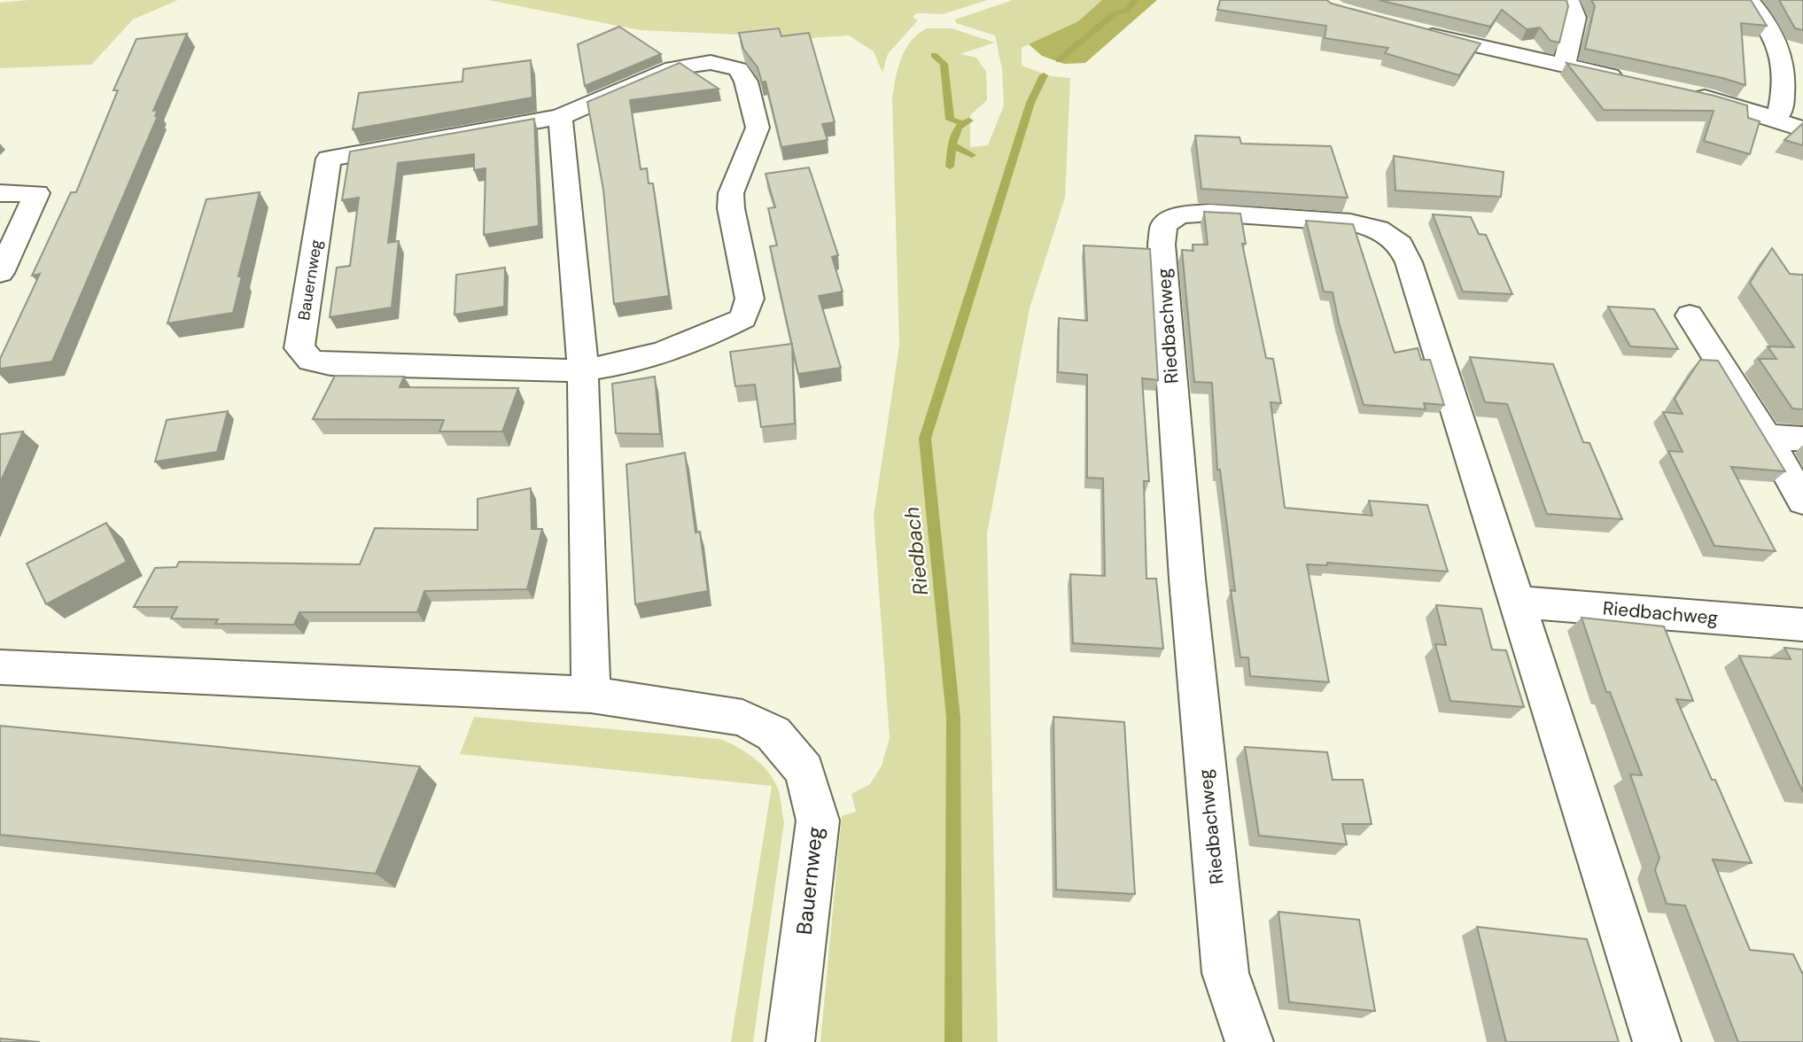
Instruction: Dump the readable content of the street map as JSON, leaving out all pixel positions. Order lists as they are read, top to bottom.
{
  "streets": {
    "street": ["Bauernweg", "Riedbachweg"]
  },
  "water": ["Riedbach"]
}
